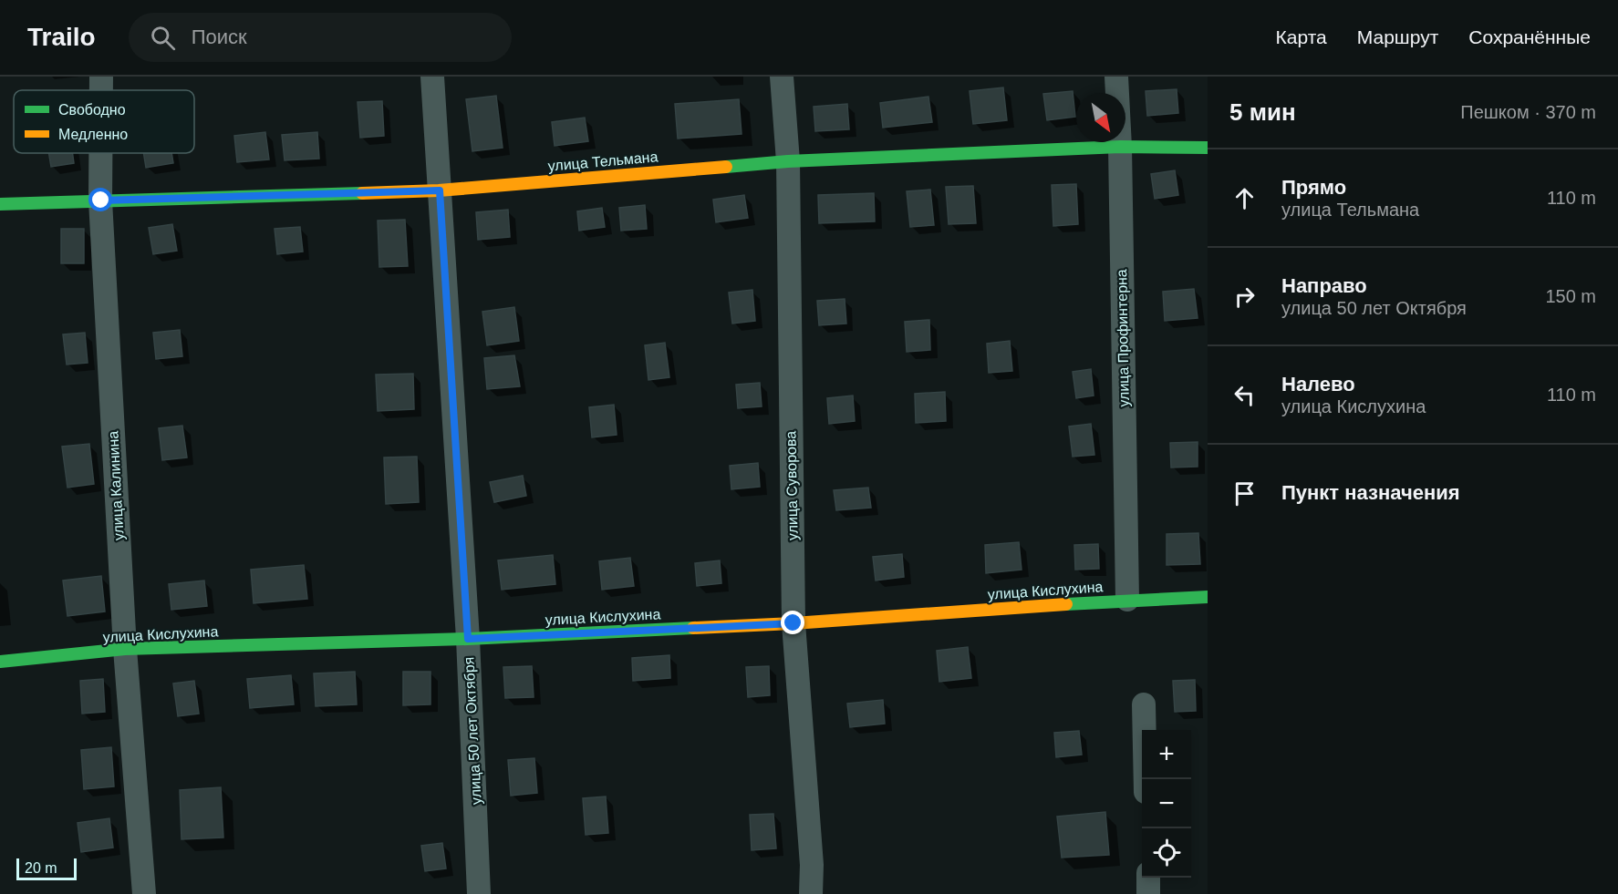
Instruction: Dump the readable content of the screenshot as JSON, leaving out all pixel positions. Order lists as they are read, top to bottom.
{
  "streets": {
    "street": [
      "улица Тельмана",
      "улица Профинтерна",
      "улица Калинина",
      "улица Суворова",
      "улица Кислухина",
      "улица 50 лет Октября"
    ]
  },
  "crossings": [
    ["улица Тельмана", "улица Профинтерна"],
    ["улица Тельмана", "улица Калинина"],
    ["улица Тельмана", "улица Суворова"],
    ["улица Тельмана", "улица 50 лет Октября"],
    ["улица Профинтерна", "улица Кислухина"],
    ["улица Калинина", "улица Кислухина"],
    ["улица Суворова", "улица Кислухина"],
    ["улица Кислухина", "улица 50 лет Октября"]
  ],
  "legend": ["Свободно", "Медленно"],
  "scale_bar": "20 m",
  "north": "bottom right",
  "page": {
    "header": "Trailo",
    "search": "Поиск",
    "nav": ["Карта", "Маршрут", "Сохранённые"],
    "heading": ["5 мин", "Пешком · 370 m"],
    "list": [
      ["Прямо", "улица Тельмана", "110 m"],
      ["Направо", "улица 50 лет Октября", "150 m"],
      ["Налево", "улица Кислухина", "110 m"],
      "Пункт назначения"
    ],
    "map_buttons": ["+", "−"],
    "scale": "20 m"
  }
}
